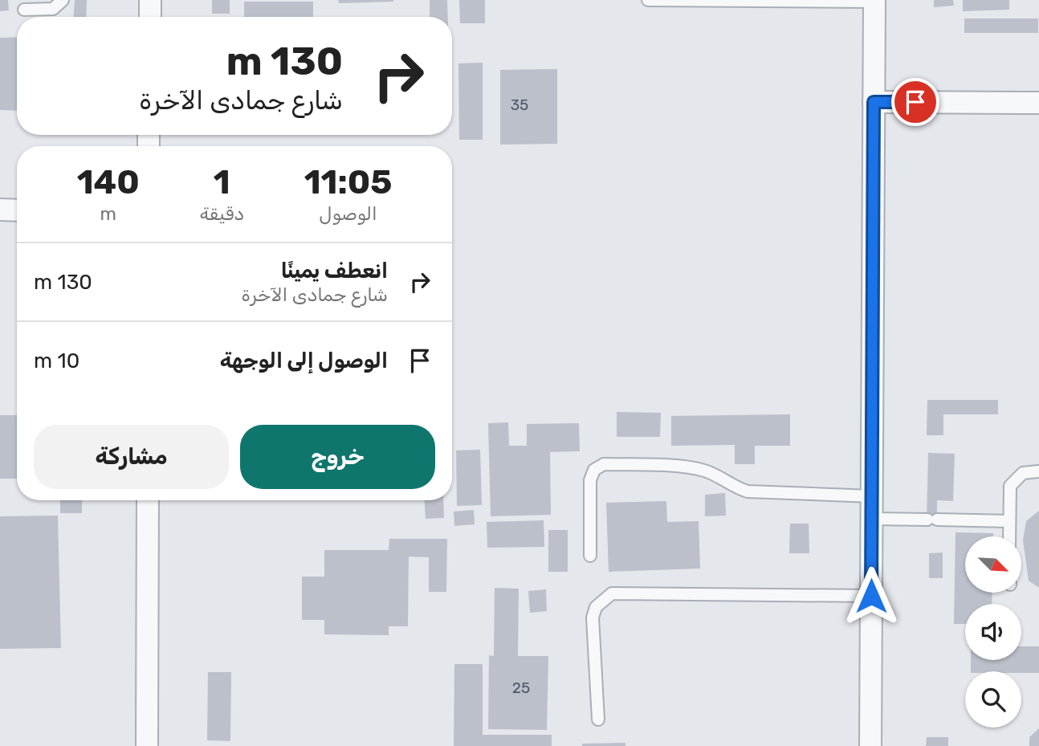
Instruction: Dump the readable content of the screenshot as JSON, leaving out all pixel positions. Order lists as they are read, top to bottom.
{
  "house_numbers": ["35", "25"],
  "north": "bottom right",
  "page": {
    "turn": ["130 m", "شارع جمادى الآخرة"],
    "eta": [
      "11:05",
      "الوصول",
      "1",
      "دقيقة",
      "140",
      "m"
    ],
    "list": [
      {
        "name": "انعطف يمينًا",
        "note": "شارع جمادى الآخرة",
        "value": "130 m"
      },
      {
        "name": "الوصول إلى الوجهة",
        "value": "10 m"
      }
    ],
    "buttons": ["خروج", "مشاركة"]
  }
}
